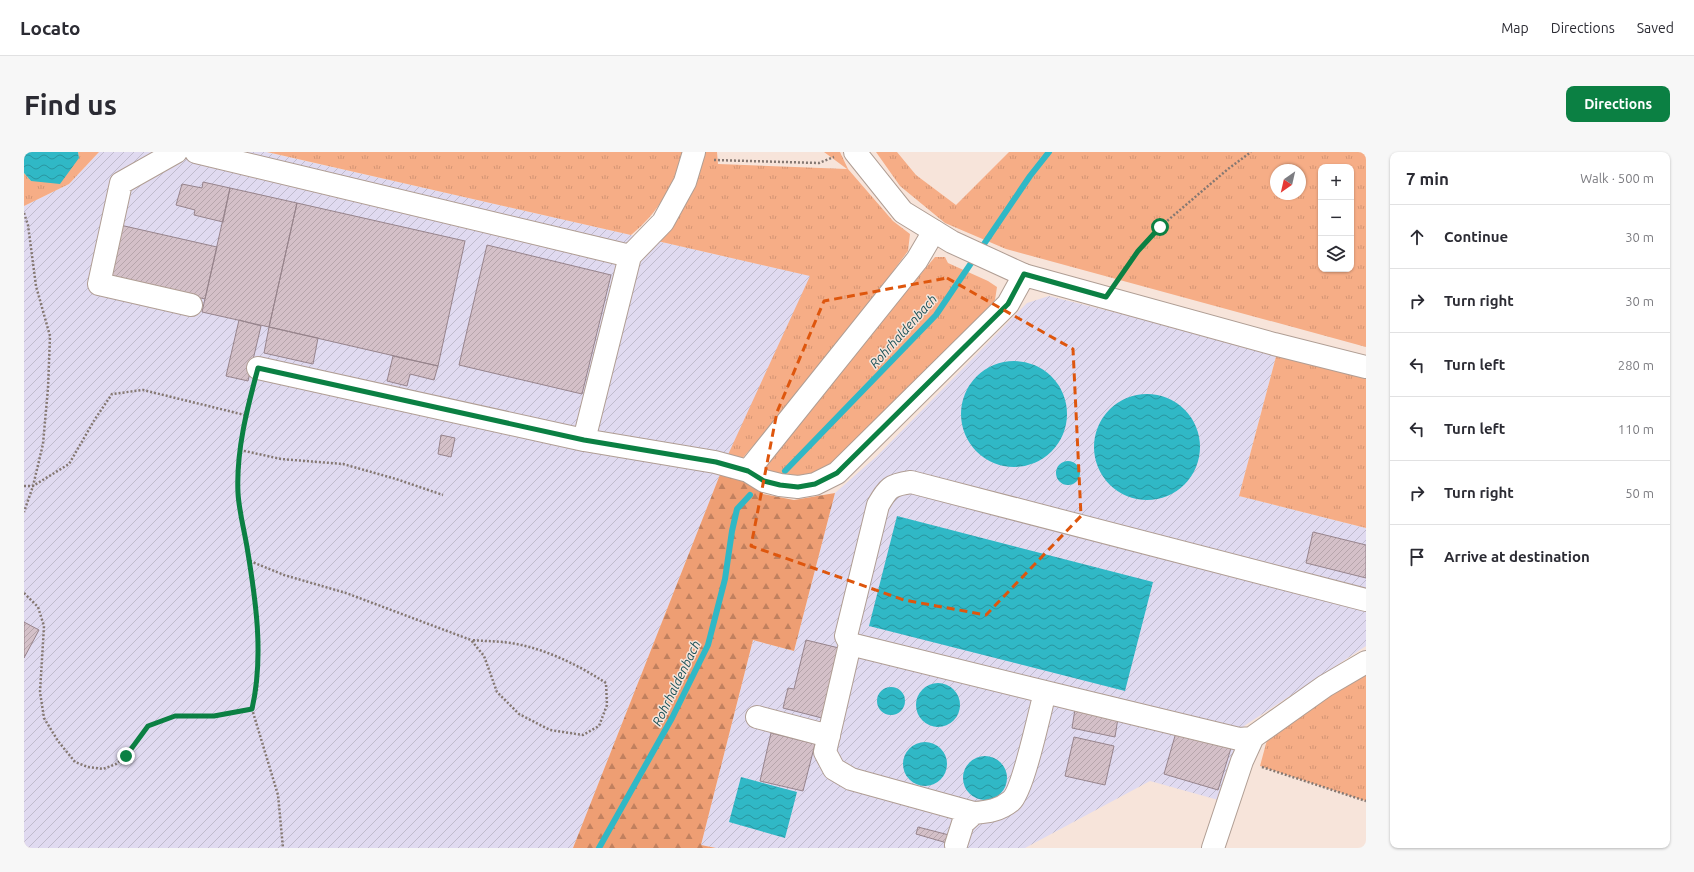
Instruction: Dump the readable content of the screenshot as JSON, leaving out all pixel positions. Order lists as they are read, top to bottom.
{
  "water": ["Rohrhaldenbach"],
  "north": "bottom left",
  "page": {
    "header": "Locato",
    "nav": ["Map", "Directions", "Saved"],
    "buttons": "Directions",
    "title": "Find us",
    "heading": ["7 min", "Walk · 500 m"],
    "map_buttons": ["+", "−"],
    "list": [
      ["Continue", "30 m"],
      ["Turn right", "30 m"],
      ["Turn left", "280 m"],
      ["Turn left", "110 m"],
      ["Turn right", "50 m"],
      "Arrive at destination"
    ]
  }
}
